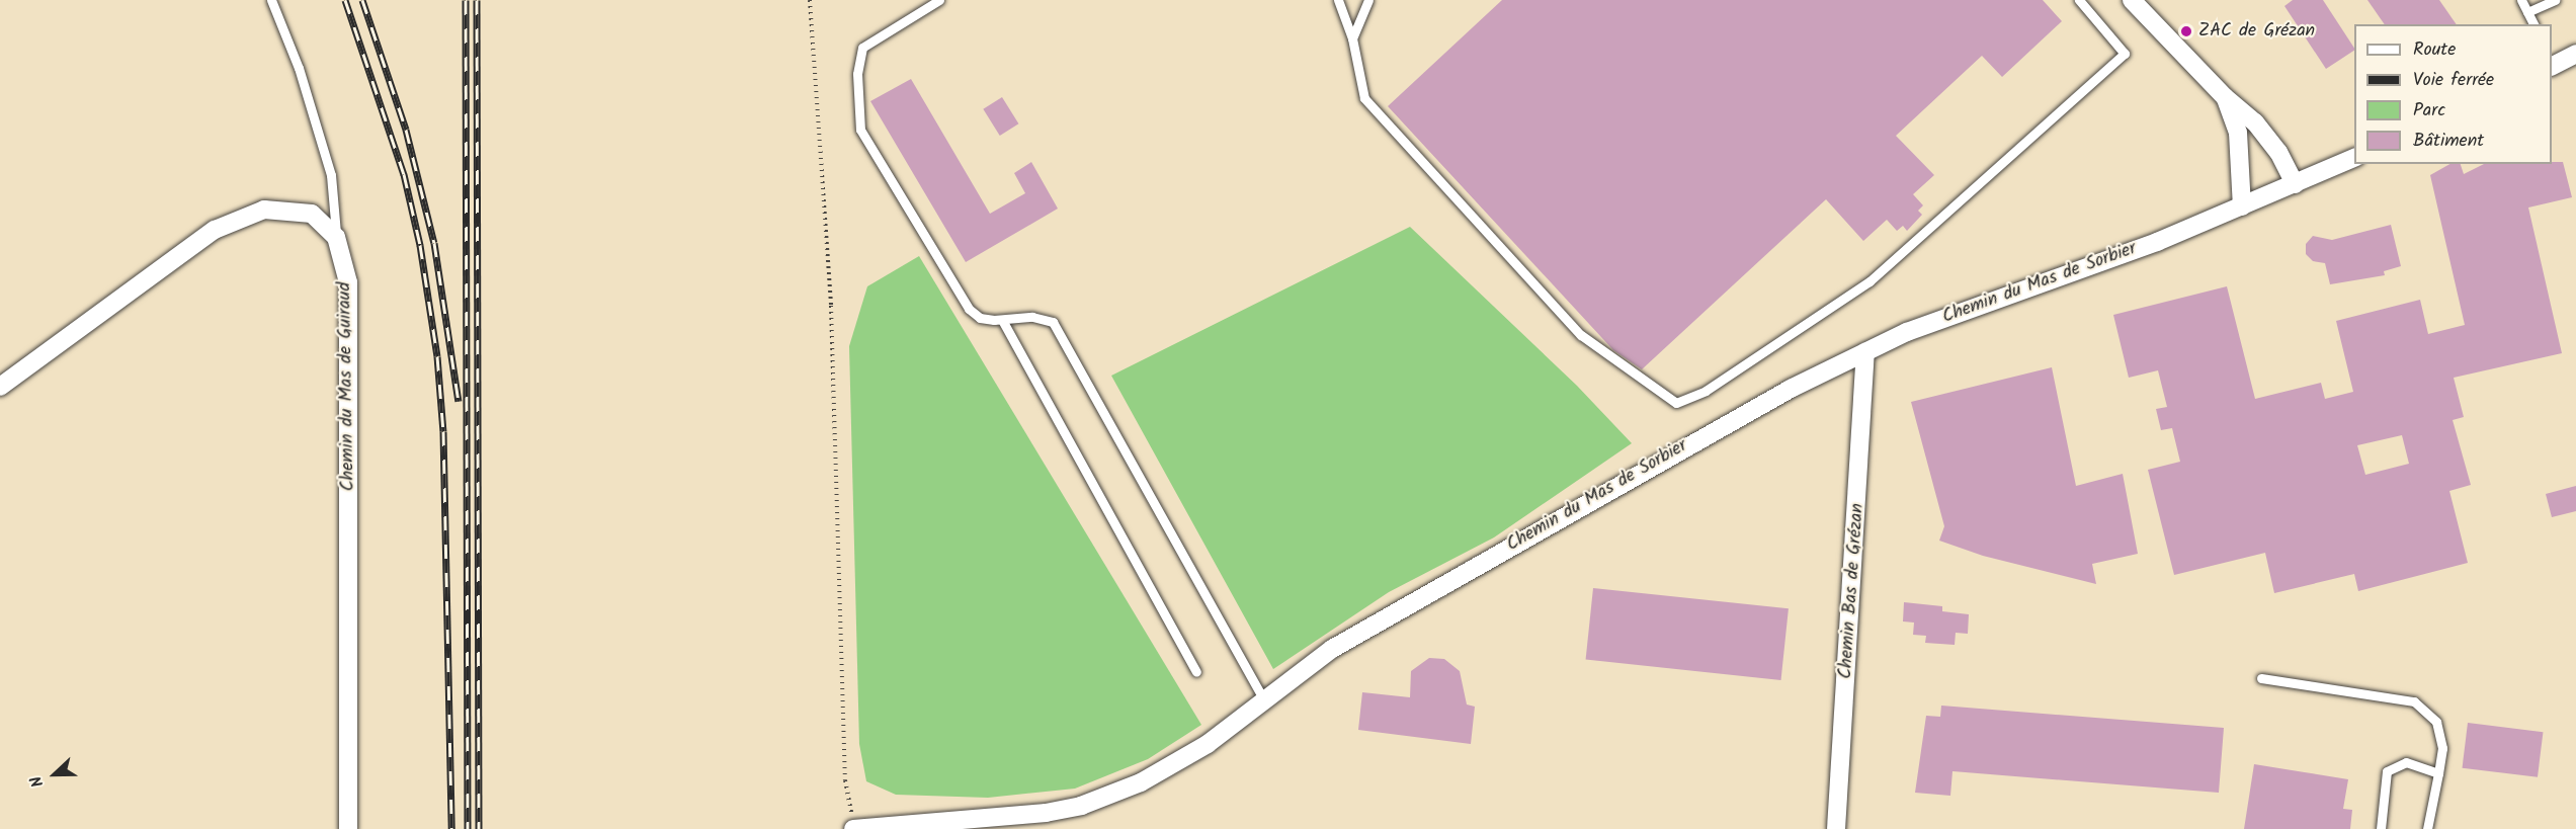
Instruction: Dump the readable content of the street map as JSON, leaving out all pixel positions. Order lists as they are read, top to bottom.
{
  "streets": {
    "street": ["Chemin du Mas de Sorbier", "Chemin du Mas de Guiraud", "Chemin Bas de Grézan"]
  },
  "crossings": [
    ["Chemin du Mas de Sorbier", "Chemin Bas de Grézan"]
  ],
  "places": ["ZAC de Grézan"],
  "legend": [
    "Route",
    "Voie ferrée",
    "Parc",
    "Bâtiment"
  ],
  "north": "left"
}
